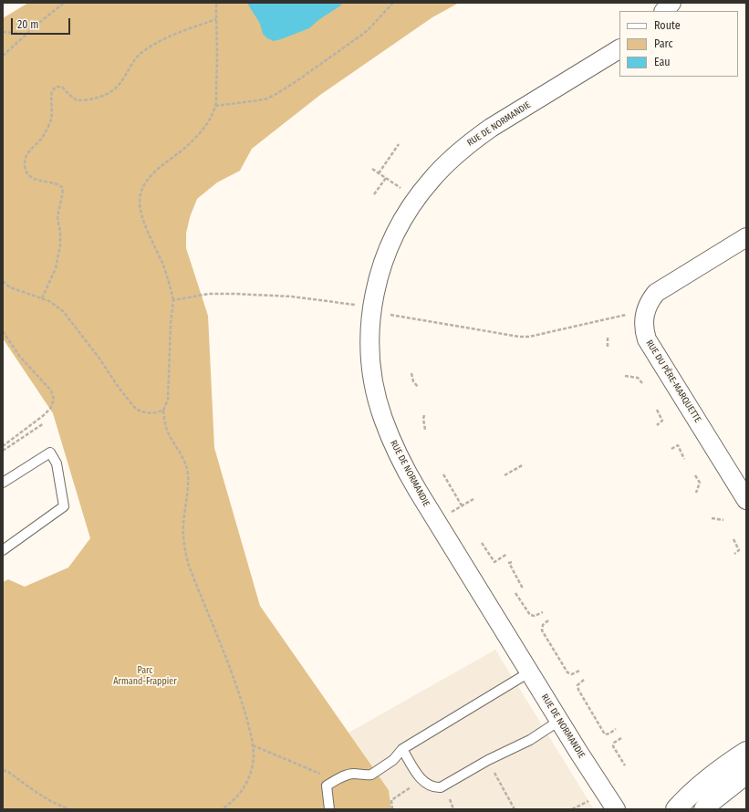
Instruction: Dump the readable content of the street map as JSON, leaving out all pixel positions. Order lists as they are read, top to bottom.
{
  "streets": {
    "street": ["RUE DE NORMANDIE", "RUE DU PÈRE-MARQUETTE"]
  },
  "parks": ["Parc Armand-Frappier"],
  "legend": ["Route", "Parc", "Eau"],
  "scale_bar": "20 m"
}
